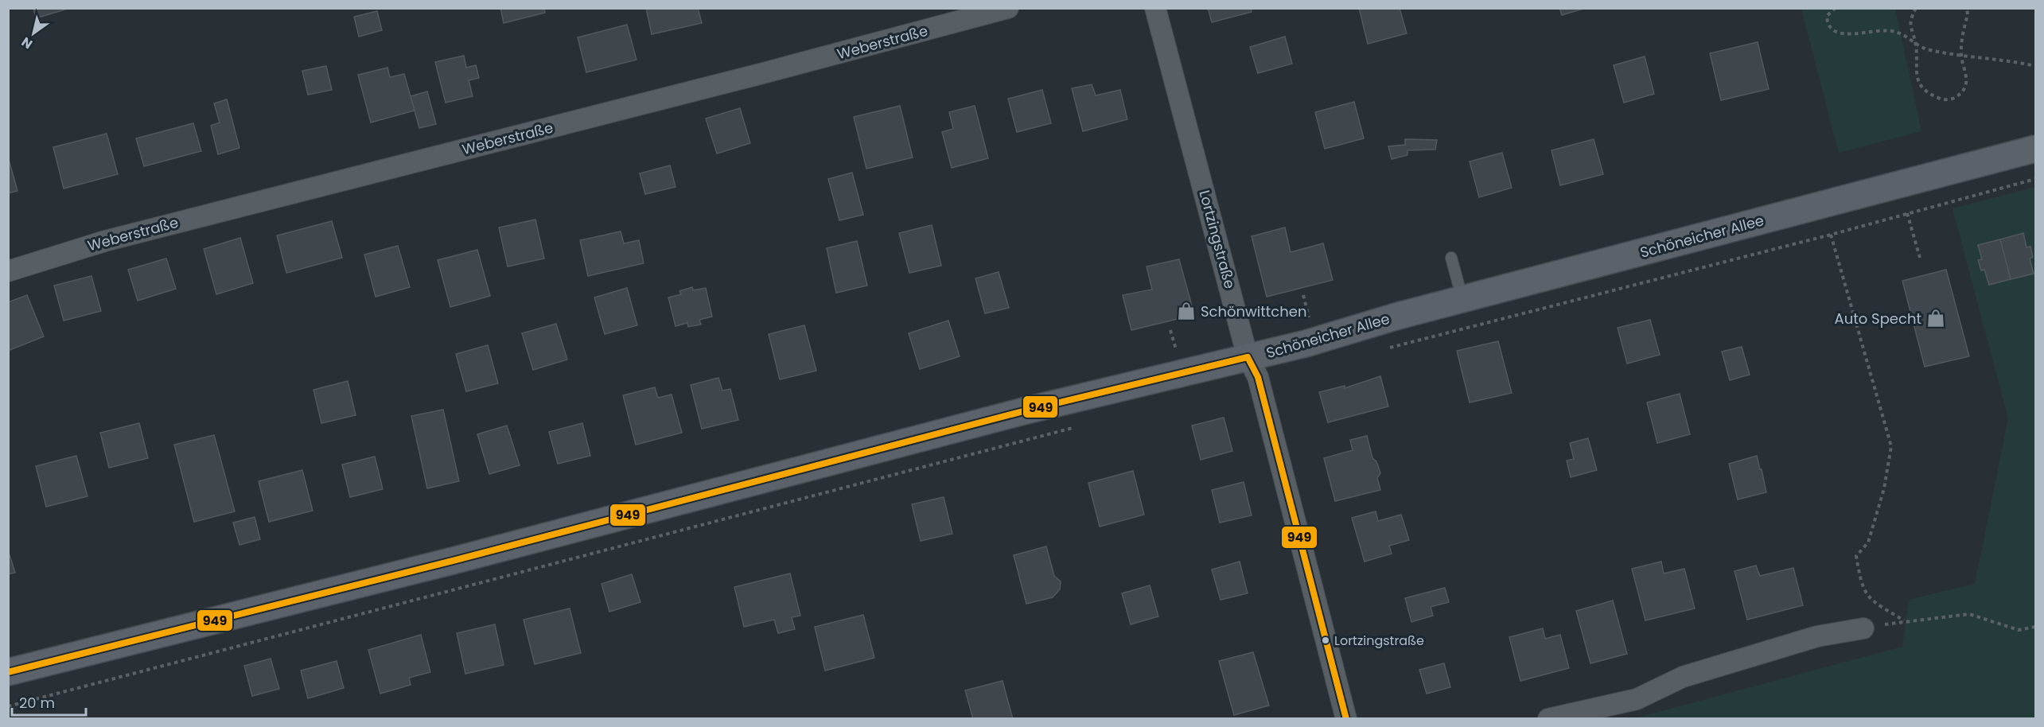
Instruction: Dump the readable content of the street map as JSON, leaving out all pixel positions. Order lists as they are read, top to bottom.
{
  "streets": {
    "street": ["Weberstraße", "Schöneicher Allee", "Lortzingstraße"]
  },
  "crossings": [
    ["Schöneicher Allee", "Lortzingstraße"]
  ],
  "places": {
    "shop": ["Schönwittchen", "Auto Specht"],
    "other": ["Lortzingstraße"]
  },
  "lines": ["transit line 949"],
  "scale_bar": "20 m",
  "north": "bottom left"
}
